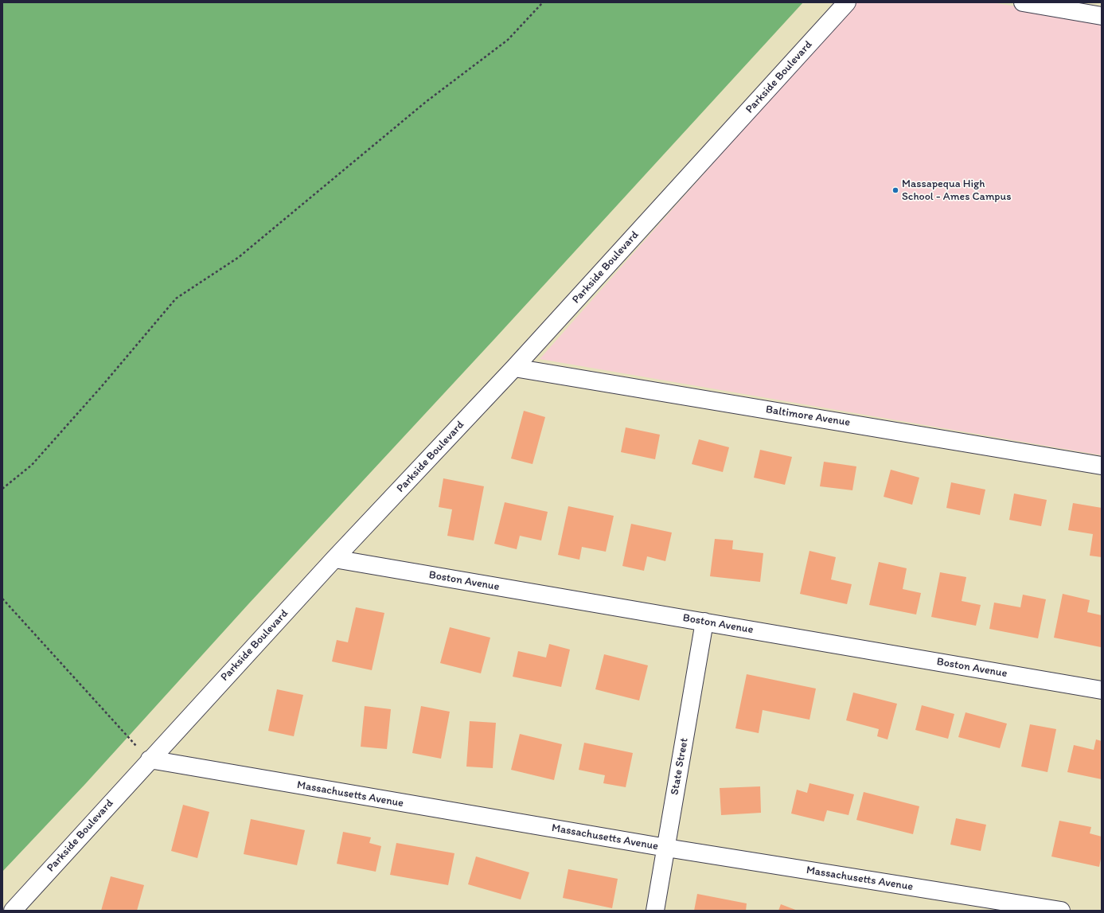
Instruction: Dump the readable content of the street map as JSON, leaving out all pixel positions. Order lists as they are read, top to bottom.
{
  "streets": {
    "street": [
      "Parkside Boulevard",
      "Baltimore Avenue",
      "Boston Avenue",
      "State Street",
      "Massachusetts Avenue"
    ]
  },
  "crossings": [
    ["Parkside Boulevard", "Baltimore Avenue"],
    ["Parkside Boulevard", "Boston Avenue"],
    ["Parkside Boulevard", "Massachusetts Avenue"],
    ["Boston Avenue", "State Street"],
    ["State Street", "Massachusetts Avenue"]
  ],
  "places": ["Massapequa High School - Ames Campus"]
}
